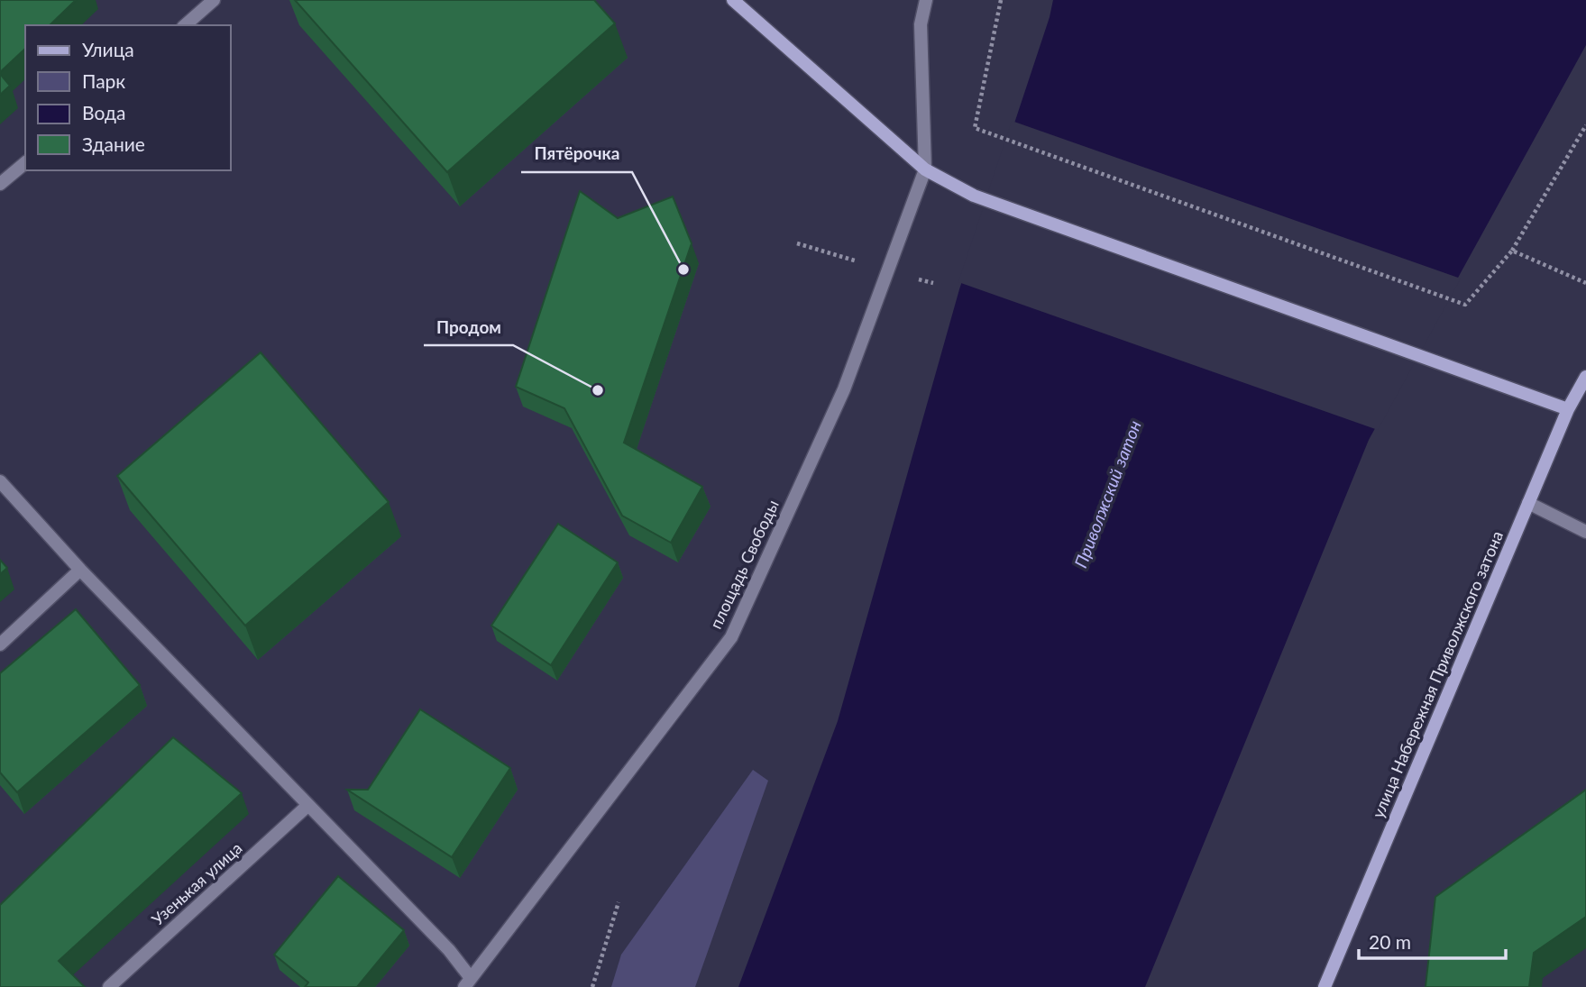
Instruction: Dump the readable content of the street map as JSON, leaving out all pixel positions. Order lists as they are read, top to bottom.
{
  "streets": {
    "main road": ["улица Набережная Приволжского затона"],
    "street": ["площадь Свободы", "Узенькая улица"]
  },
  "water": ["Приволжский затон"],
  "places": ["Пятёрочка", "Продом"],
  "legend": [
    "Улица",
    "Парк",
    "Вода",
    "Здание"
  ],
  "scale_bar": "20 m"
}
